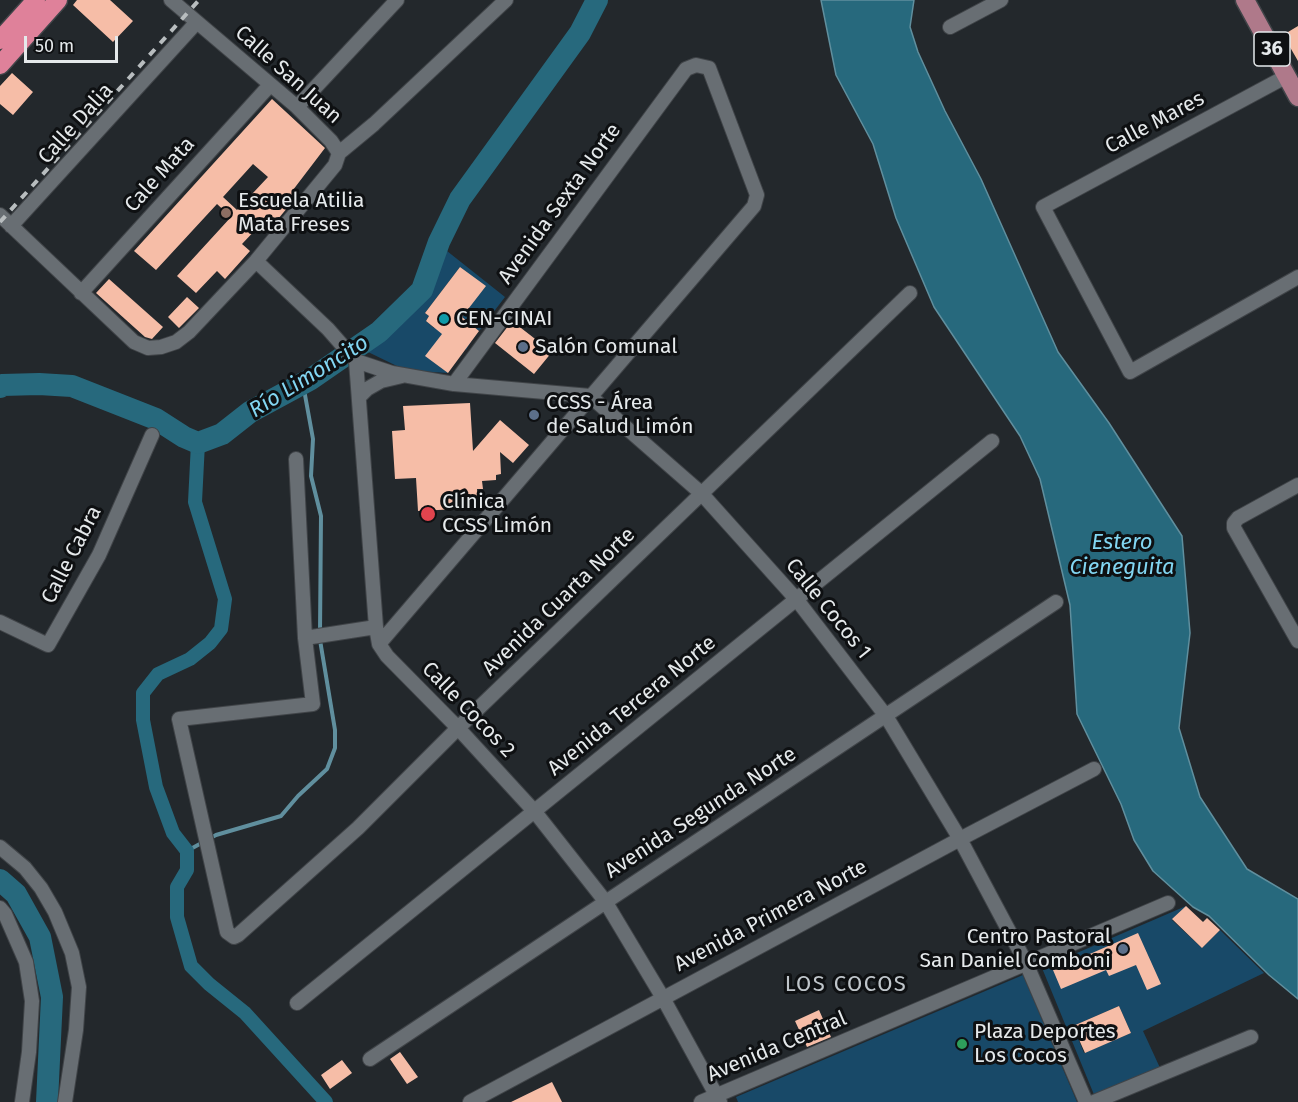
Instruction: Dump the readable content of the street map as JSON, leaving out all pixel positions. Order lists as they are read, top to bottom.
{
  "streets": {
    "main road": ["36"],
    "street": [
      "Calle San Juan",
      "Calle Mares",
      "Calle Dalia",
      "Cale Mata",
      "Avenida Sexta Norte",
      "Calle Cabra",
      "Avenida Cuarta Norte",
      "Calle Cocos 1",
      "Avenida Tercera Norte",
      "Calle Cocos 2",
      "Avenida Segunda Norte",
      "Avenida Primera Norte",
      "Avenida Central"
    ]
  },
  "crossings": [
    ["36", "Calle Mares"],
    ["Calle San Juan", "Calle Dalia"],
    ["Calle San Juan", "Cale Mata"],
    ["Avenida Sexta Norte", "Calle Cocos 1"],
    ["Avenida Cuarta Norte", "Calle Cocos 1"],
    ["Avenida Cuarta Norte", "Calle Cocos 2"],
    ["Calle Cocos 1", "Avenida Tercera Norte"],
    ["Calle Cocos 1", "Avenida Segunda Norte"],
    ["Calle Cocos 1", "Avenida Primera Norte"],
    ["Calle Cocos 1", "Avenida Central"],
    ["Avenida Tercera Norte", "Calle Cocos 2"],
    ["Calle Cocos 2", "Avenida Segunda Norte"],
    ["Calle Cocos 2", "Avenida Primera Norte"],
    ["Calle Cocos 2", "Avenida Central"]
  ],
  "districts": ["LOS COCOS"],
  "water": ["Río Limoncito", "Estero Cieneguita"],
  "places": [
    "Escuela Atilia Mata Freses",
    "CEN-CINAI",
    "Salón Comunal",
    "CCSS - Área de Salud Limón",
    "Clínica CCSS Limón",
    "Centro Pastoral San Daniel Comboni",
    "Plaza Deportes Los Cocos"
  ],
  "scale_bar": "50 m"
}
